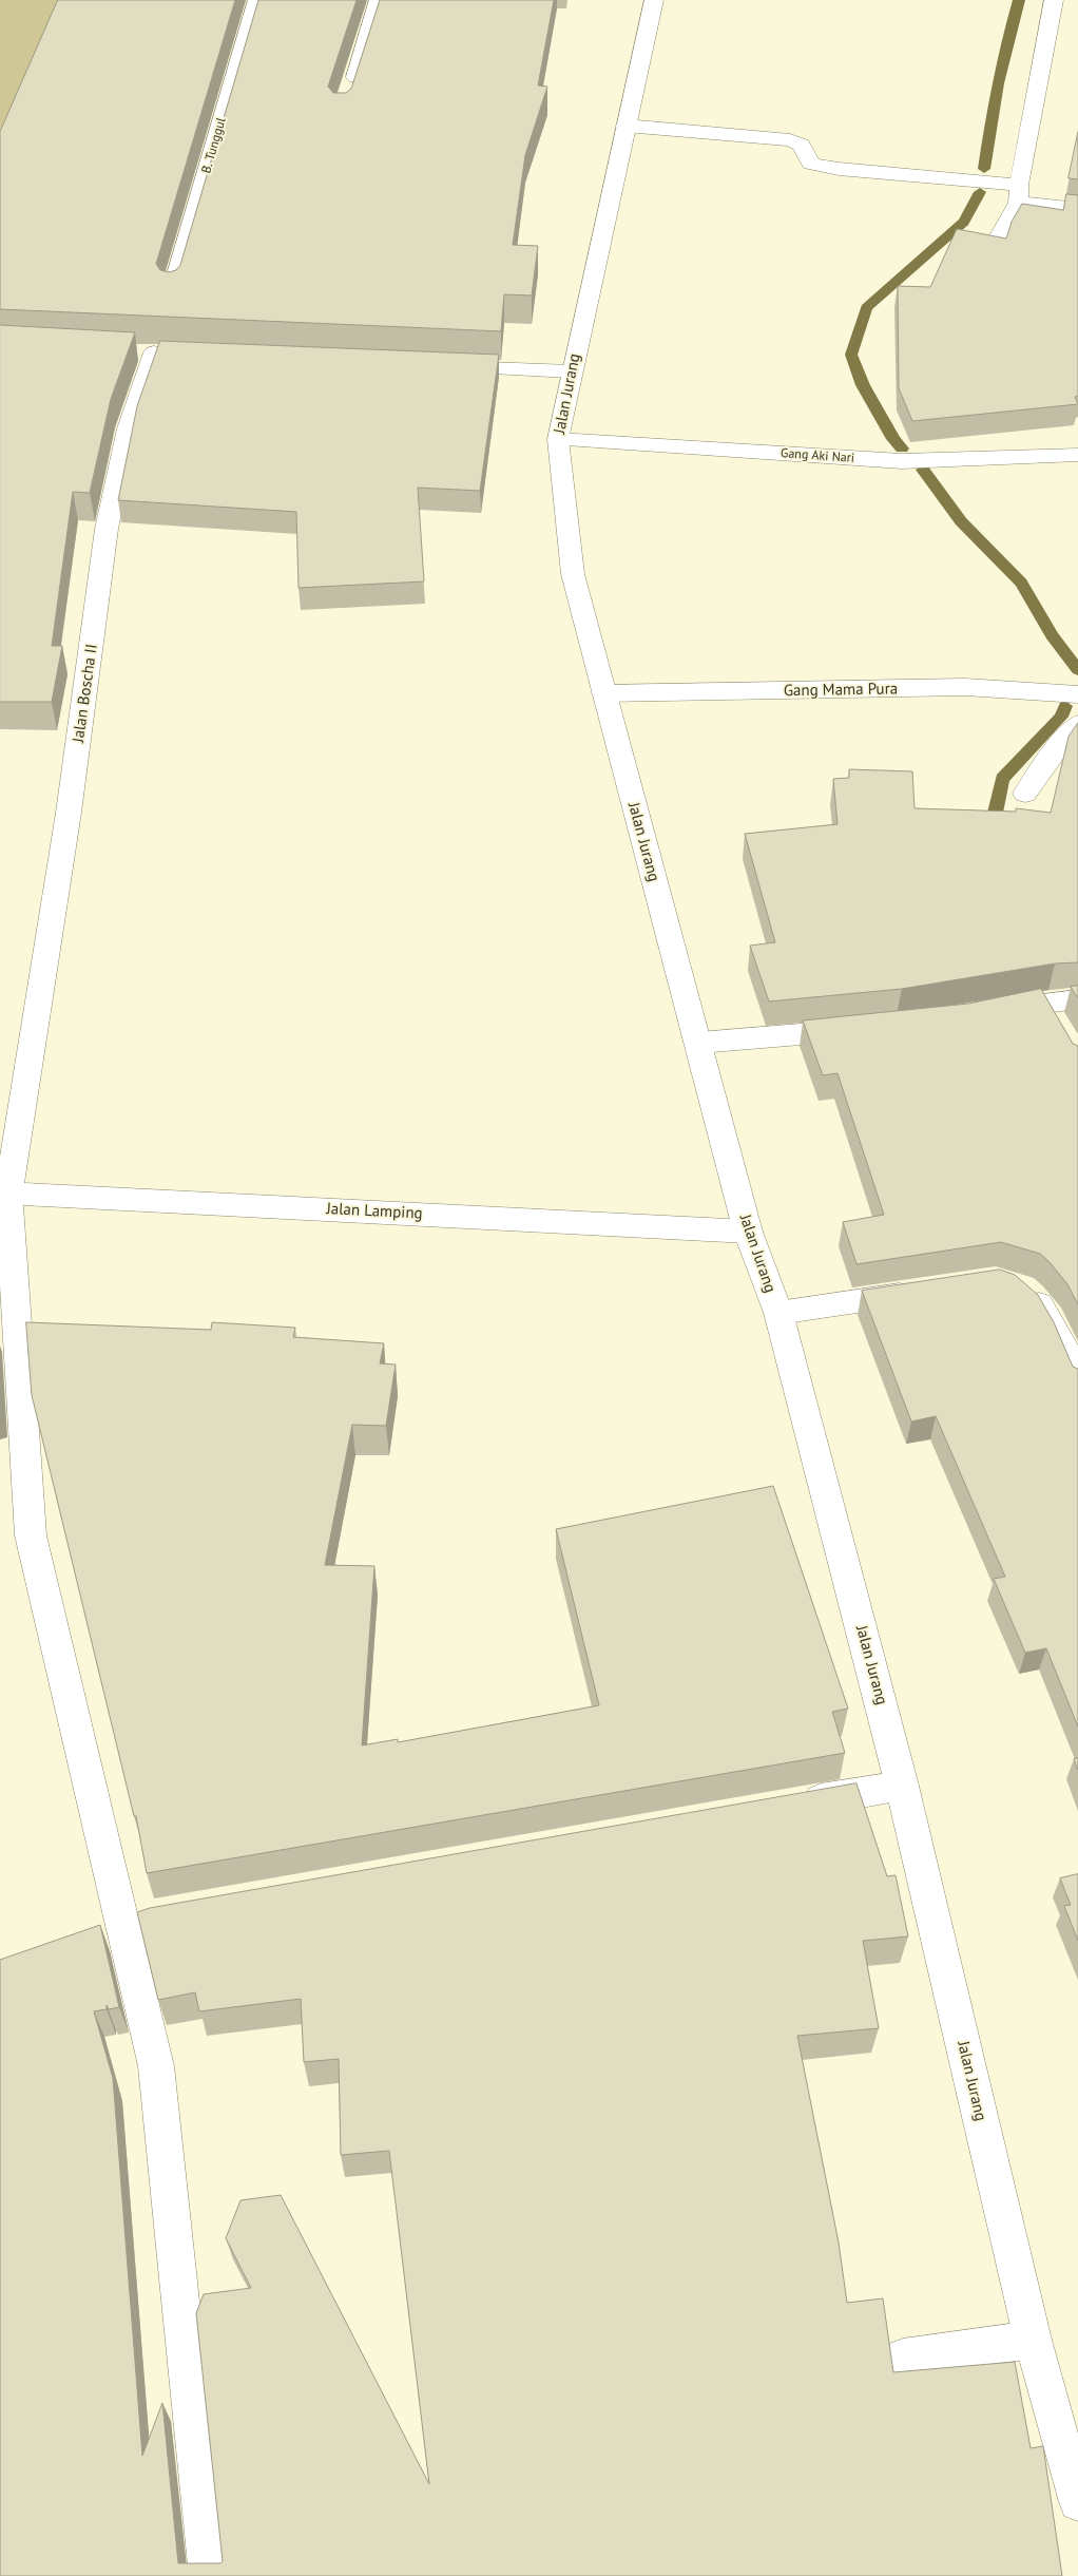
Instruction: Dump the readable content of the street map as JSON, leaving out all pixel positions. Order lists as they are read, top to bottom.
{
  "streets": {
    "street": [
      "B. Tunggul",
      "Jalan Jurang",
      "Gang Aki Nari",
      "Gang Mama Pura",
      "Jalan Boscha II",
      "Jalan Lamping"
    ]
  },
  "crossings": [
    ["Jalan Jurang", "Gang Aki Nari"],
    ["Jalan Jurang", "Gang Mama Pura"],
    ["Jalan Jurang", "Jalan Lamping"],
    ["Jalan Boscha II", "Jalan Lamping"]
  ]
}
